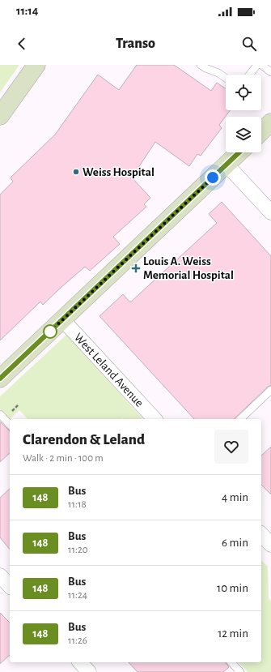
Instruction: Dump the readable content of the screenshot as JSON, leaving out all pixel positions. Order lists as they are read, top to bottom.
{
  "streets": {
    "street": ["West Leland Avenue"]
  },
  "places": {
    "other": ["Weiss Hospital"],
    "health": ["Louis A. Weiss Memorial Hospital"]
  },
  "lines": ["bus line 148"],
  "page": {
    "status": "11:14",
    "header": "Transo",
    "heading": ["Clarendon & Leland", "Walk · 2 min · 100 m"],
    "list": [
      {
        "mark": "148",
        "name": "Bus",
        "note": "11:18",
        "value": "4 min"
      },
      {
        "mark": "148",
        "name": "Bus",
        "note": "11:20",
        "value": "6 min"
      },
      {
        "mark": "148",
        "name": "Bus",
        "note": "11:24",
        "value": "10 min"
      },
      {
        "mark": "148",
        "name": "Bus",
        "note": "11:26",
        "value": "12 min"
      }
    ]
  }
}
